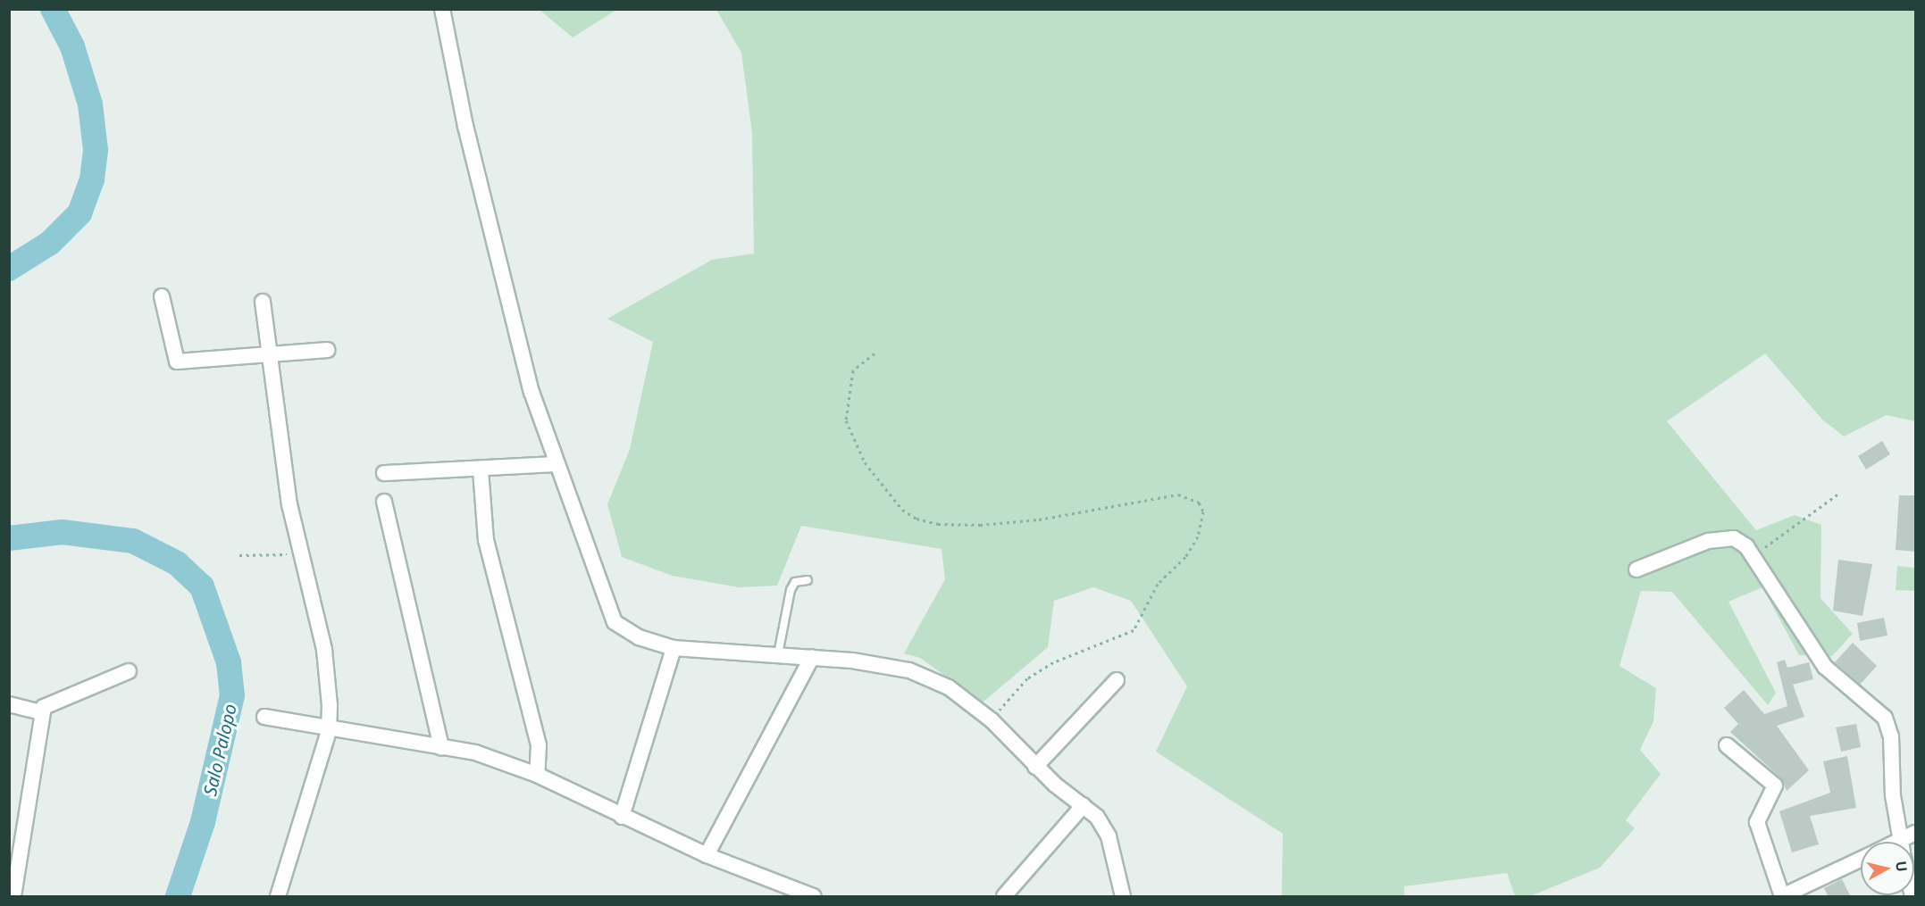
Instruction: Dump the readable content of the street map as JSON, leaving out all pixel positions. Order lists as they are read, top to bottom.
{
  "water": ["Salo Palopo"],
  "north": "right"
}
